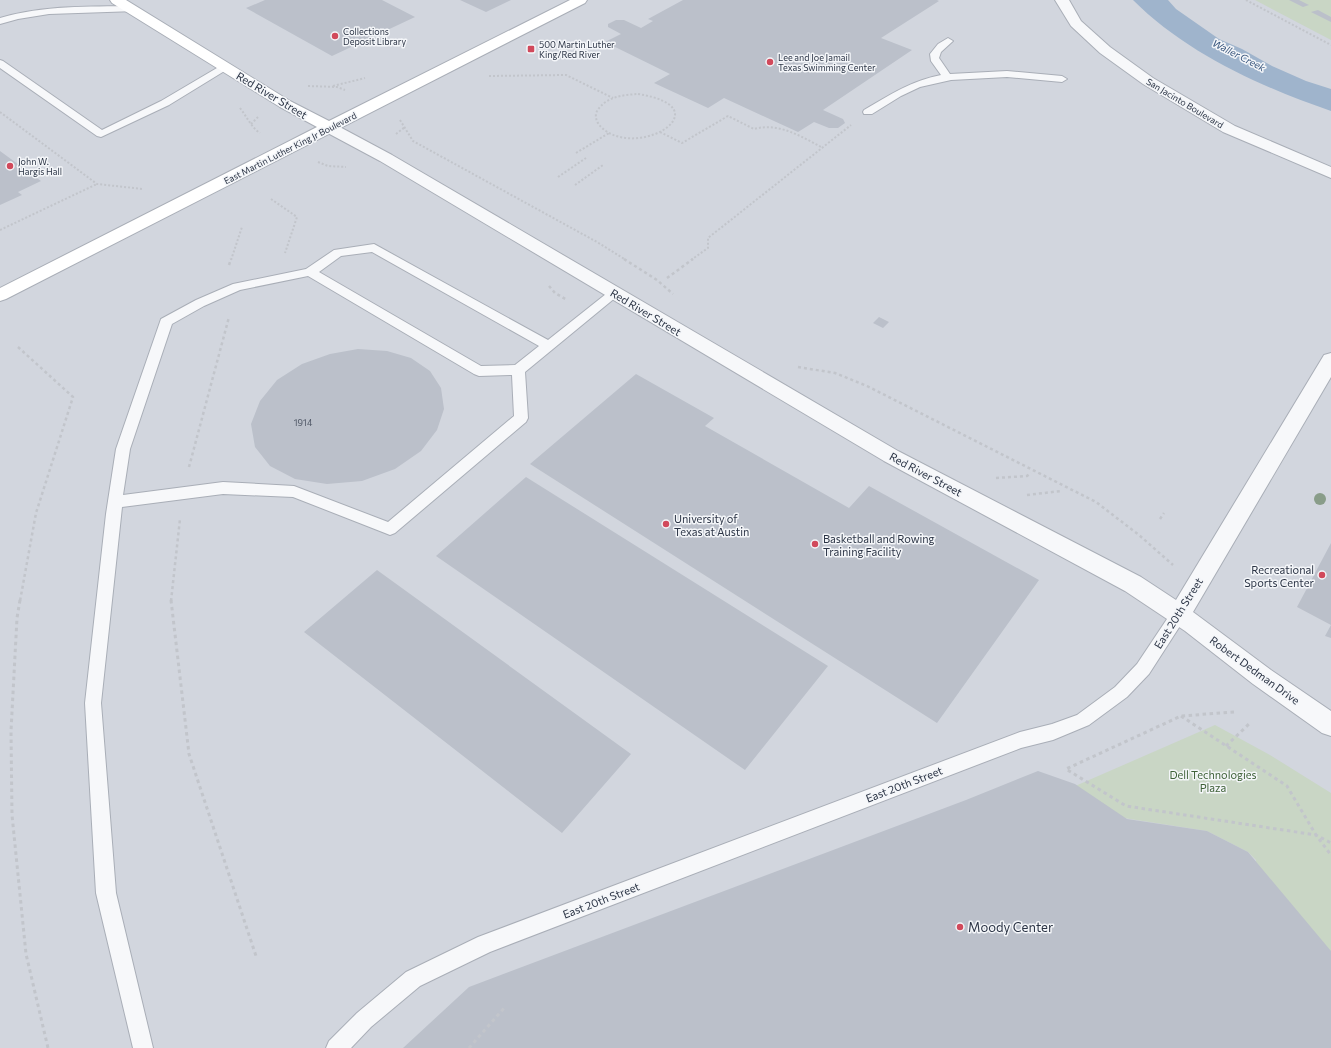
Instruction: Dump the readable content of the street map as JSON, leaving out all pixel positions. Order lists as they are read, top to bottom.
{
  "streets": {
    "main road": ["Red River Street", "East Martin Luther King Jr Boulevard"],
    "street": ["San Jacinto Boulevard", "East 20th Street", "Robert Dedman Drive"]
  },
  "crossings": [
    ["Red River Street", "East Martin Luther King Jr Boulevard"],
    ["Red River Street", "East 20th Street"],
    ["Red River Street", "Robert Dedman Drive"],
    ["East 20th Street", "Robert Dedman Drive"]
  ],
  "water": ["Waller Creek"],
  "parks": ["Dell Technologies Plaza"],
  "places": {
    "other": [
      "Collections Deposit Library",
      "Lee and Joe Jamail Texas Swimming Center",
      "John W. Hargis Hall",
      "University of Texas at Austin",
      "Basketball and Rowing Training Facility",
      "Recreational Sports Center",
      "Moody Center"
    ],
    "transit": ["500 Martin Luther King/Red River"]
  },
  "house_numbers": ["1914"]
}
